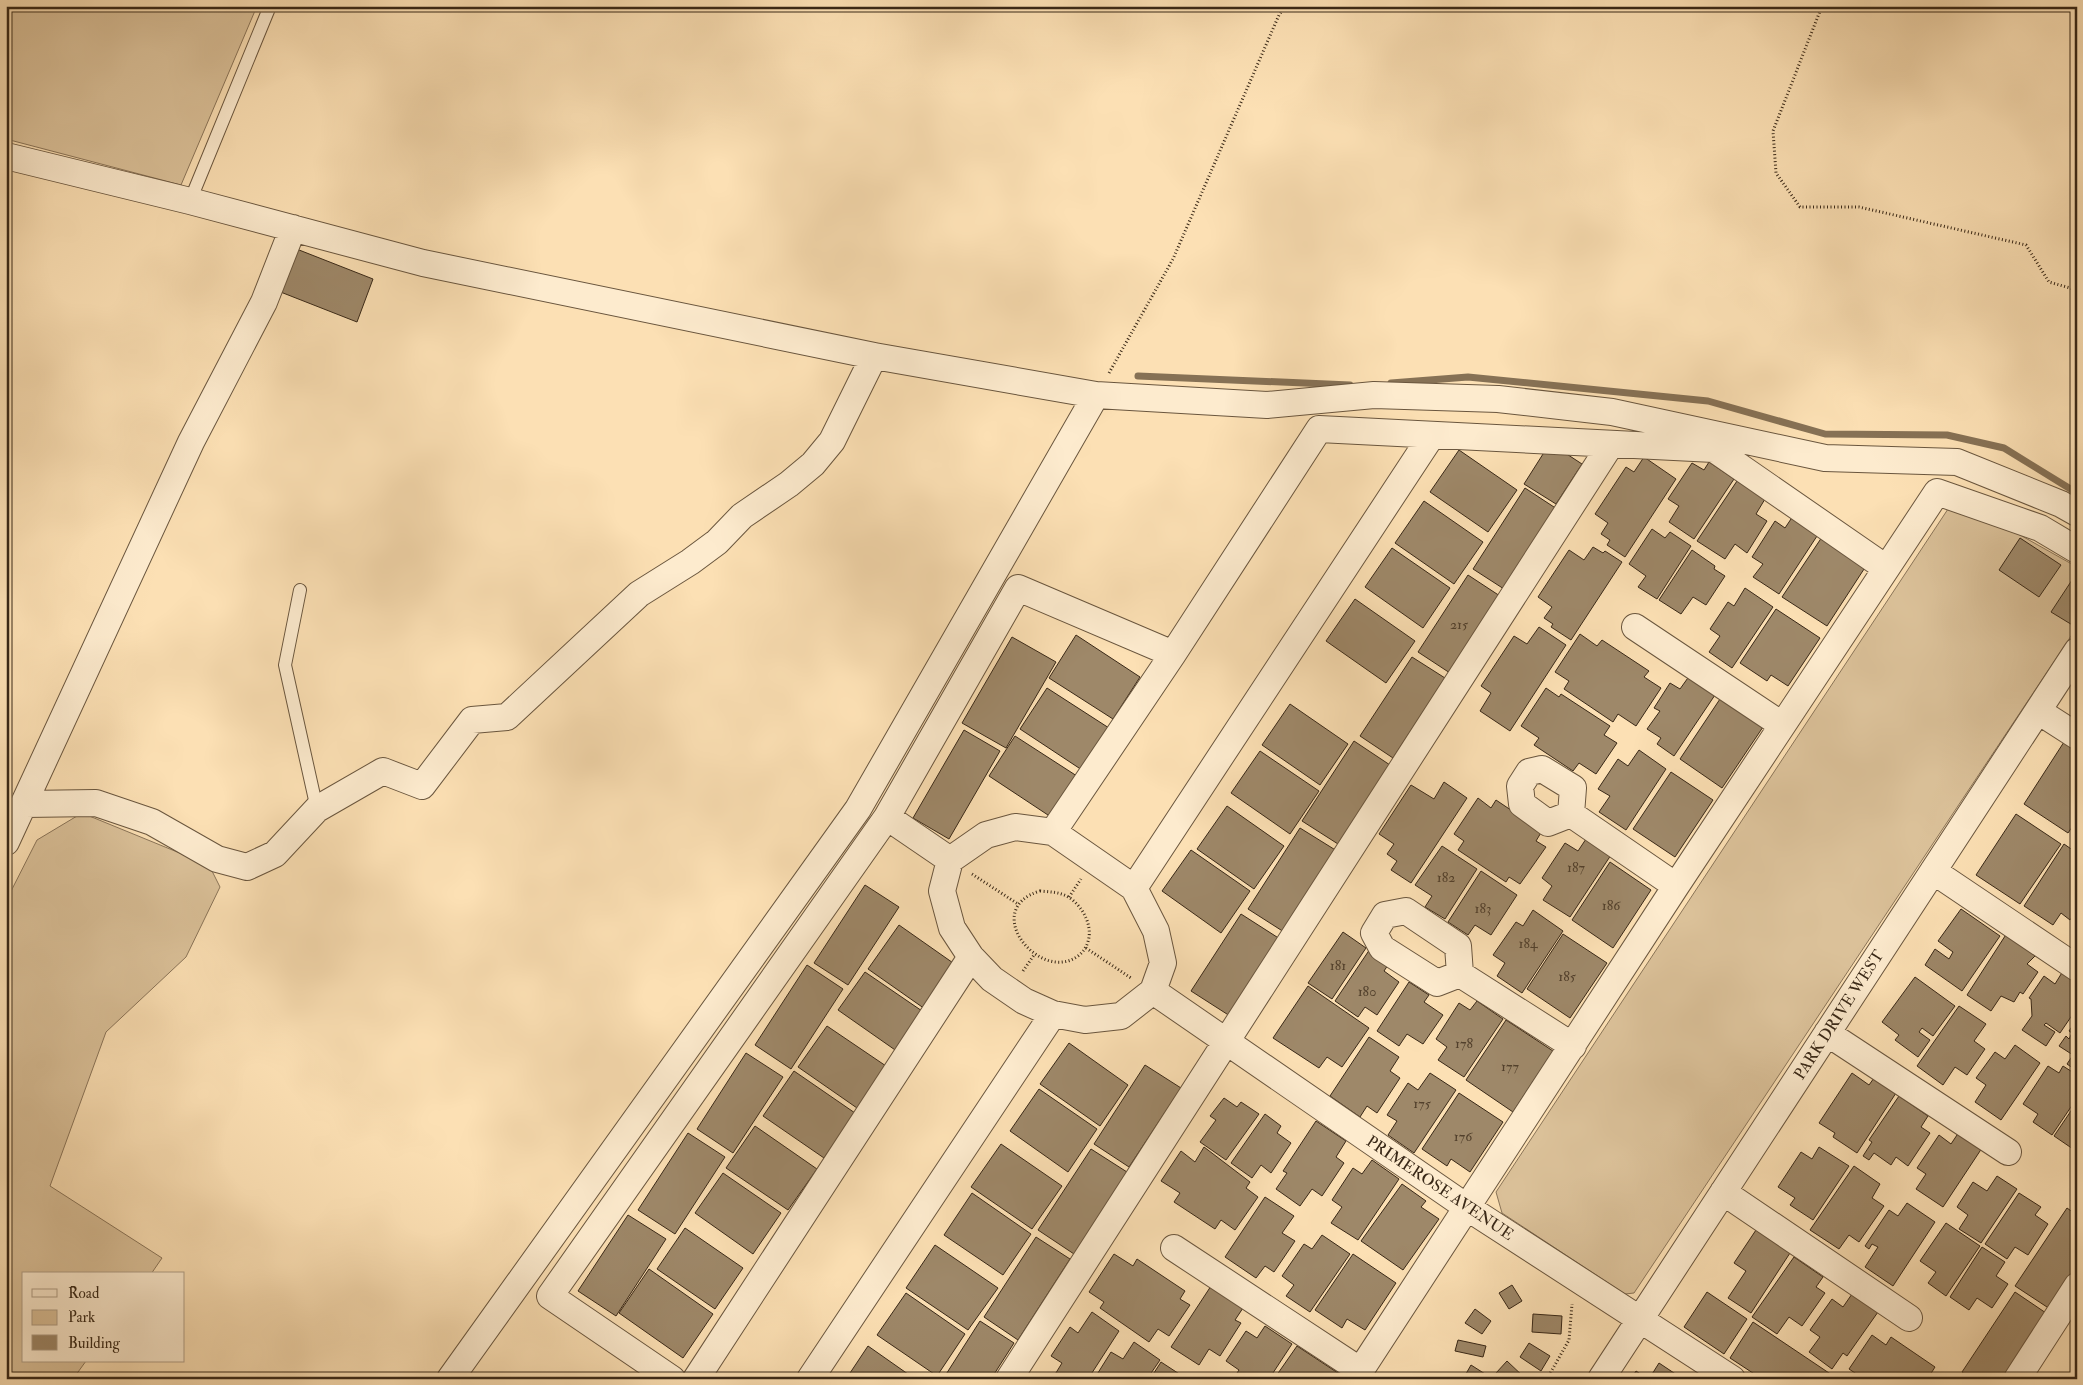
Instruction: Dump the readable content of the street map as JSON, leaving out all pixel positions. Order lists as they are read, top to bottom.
{
  "streets": {
    "street": ["PARK DRIVE WEST", "PRIMEROSE AVENUE"]
  },
  "crossings": [
    ["PARK DRIVE WEST", "PRIMEROSE AVENUE"]
  ],
  "house_numbers": [
    "215",
    "187",
    "182",
    "186",
    "183",
    "184",
    "181",
    "185",
    "180",
    "178",
    "177",
    "175",
    "176"
  ],
  "legend": ["Road", "Park", "Building"]
}
